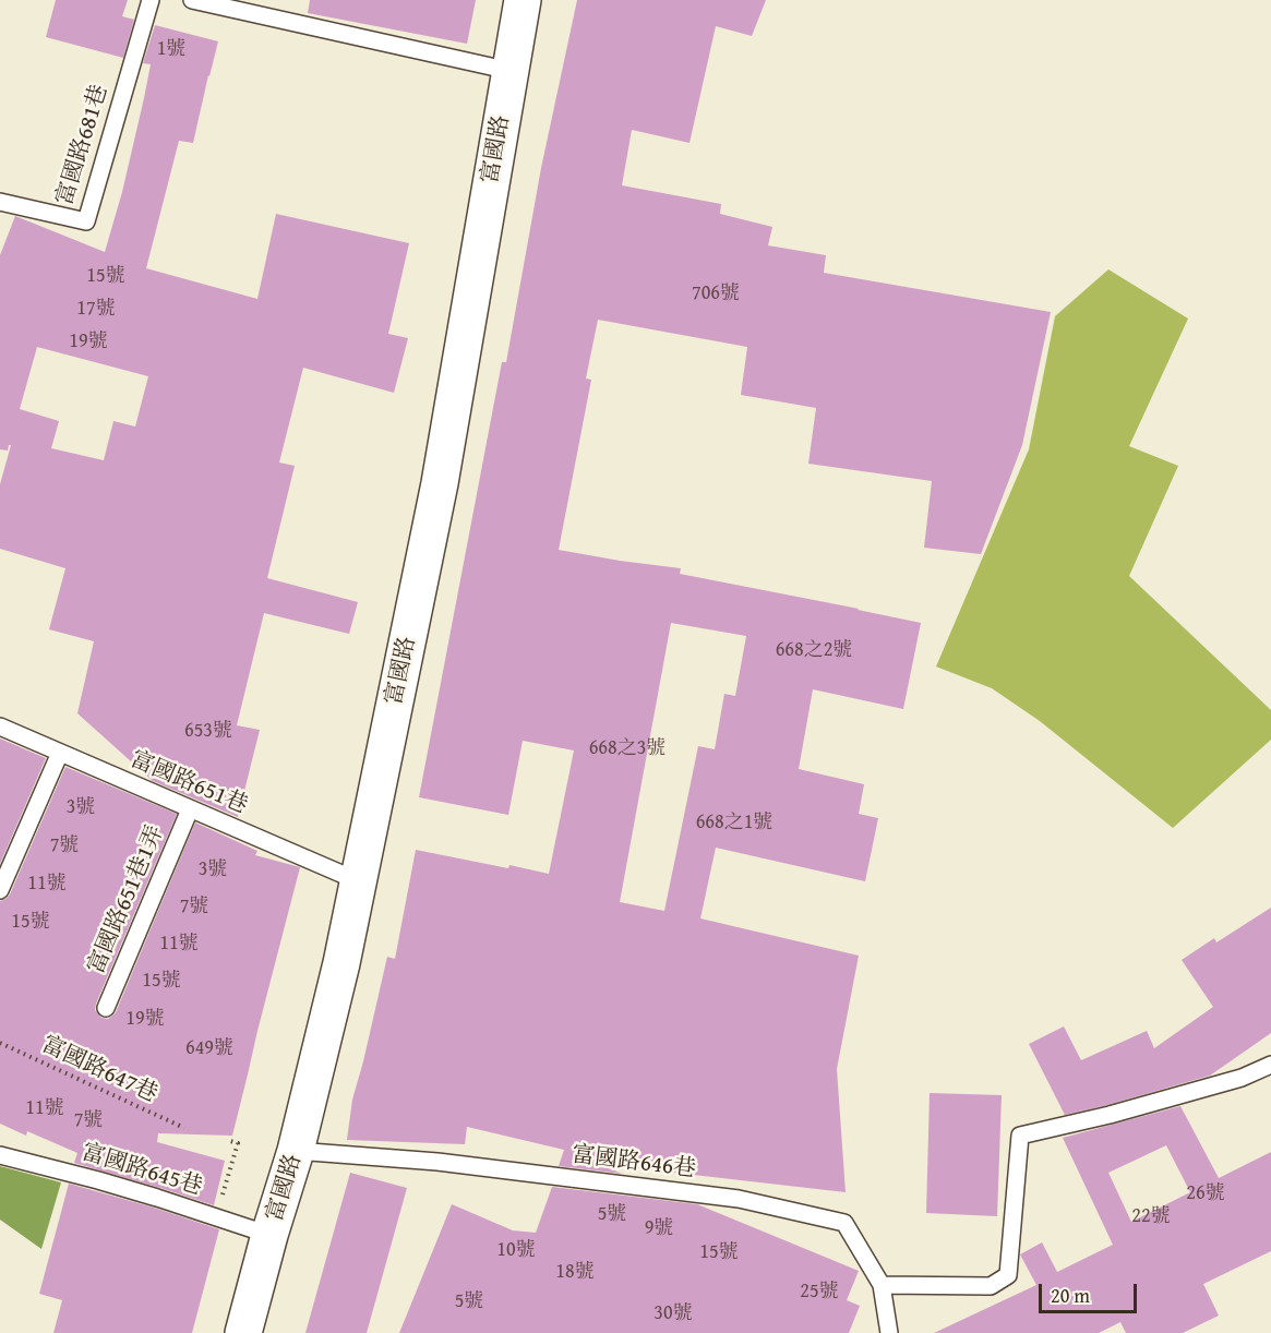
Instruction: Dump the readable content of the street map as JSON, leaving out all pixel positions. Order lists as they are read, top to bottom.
{
  "streets": {
    "street": ["富國路"],
    "lane": [
      "富國路681巷",
      "富國路651巷",
      "富國路651巷1弄",
      "富國路646巷",
      "富國路645巷"
    ],
    "path": ["富國路647巷"]
  },
  "crossings": [
    ["富國路", "富國路651巷"],
    ["富國路", "富國路646巷"],
    ["富國路", "富國路645巷"],
    ["富國路651巷", "富國路651巷1弄"]
  ],
  "house_numbers": [
    "1號",
    "15號",
    "706號",
    "17號",
    "19號",
    "668之2號",
    "653號",
    "668之3號",
    "3號",
    "668之1號",
    "7號",
    "3號",
    "11號",
    "7號",
    "15號",
    "11號",
    "15號",
    "19號",
    "649號",
    "11號",
    "7號",
    "26號",
    "5號",
    "22號",
    "9號",
    "10號",
    "15號",
    "18號",
    "25號",
    "5號",
    "30號"
  ],
  "scale_bar": "20 m"
}
